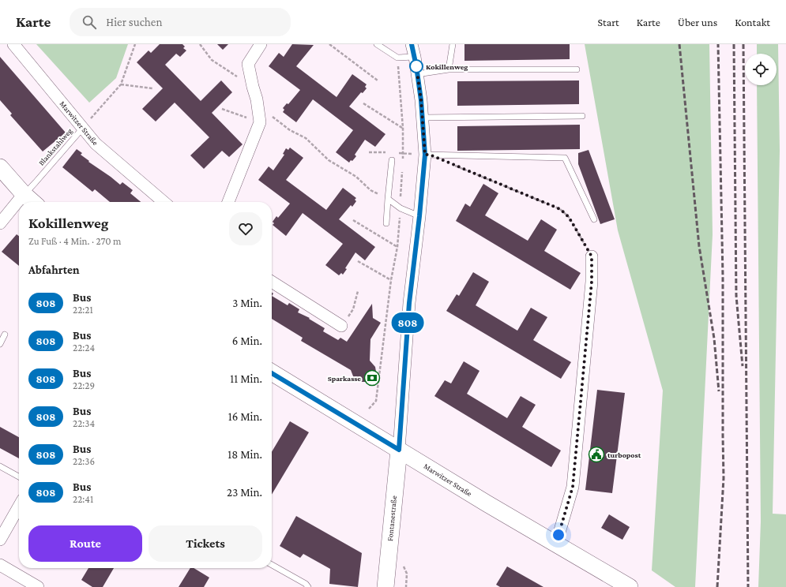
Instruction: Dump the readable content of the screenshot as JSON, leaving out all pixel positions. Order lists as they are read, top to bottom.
{
  "streets": {
    "main road": ["Marwitzer Straße", "Fontanestraße"],
    "lane": ["Blankstahlweg"]
  },
  "crossings": [
    ["Marwitzer Straße", "Blankstahlweg"],
    ["Marwitzer Straße", "Fontanestraße"]
  ],
  "places": {
    "other": ["Kokillenweg"],
    "bank": ["Sparkasse"],
    "public building": ["turbopost"]
  },
  "lines": ["bus line 808"],
  "page": {
    "header": "Karte",
    "search": "Hier suchen",
    "nav": [
      "Start",
      "Karte",
      "Über uns",
      "Kontakt"
    ],
    "on_map": "808",
    "heading": [
      ["Kokillenweg", "Zu Fuß · 4 Min. · 270 m"],
      "Abfahrten"
    ],
    "list": [
      {
        "mark": "808",
        "name": "Bus",
        "note": "22:21",
        "value": "3 Min."
      },
      {
        "mark": "808",
        "name": "Bus",
        "note": "22:24",
        "value": "6 Min."
      },
      {
        "mark": "808",
        "name": "Bus",
        "note": "22:29",
        "value": "11 Min."
      },
      {
        "mark": "808",
        "name": "Bus",
        "note": "22:34",
        "value": "16 Min."
      },
      {
        "mark": "808",
        "name": "Bus",
        "note": "22:36",
        "value": "18 Min."
      },
      {
        "mark": "808",
        "name": "Bus",
        "note": "22:41",
        "value": "23 Min."
      }
    ],
    "buttons": ["Route", "Tickets"]
  }
}
